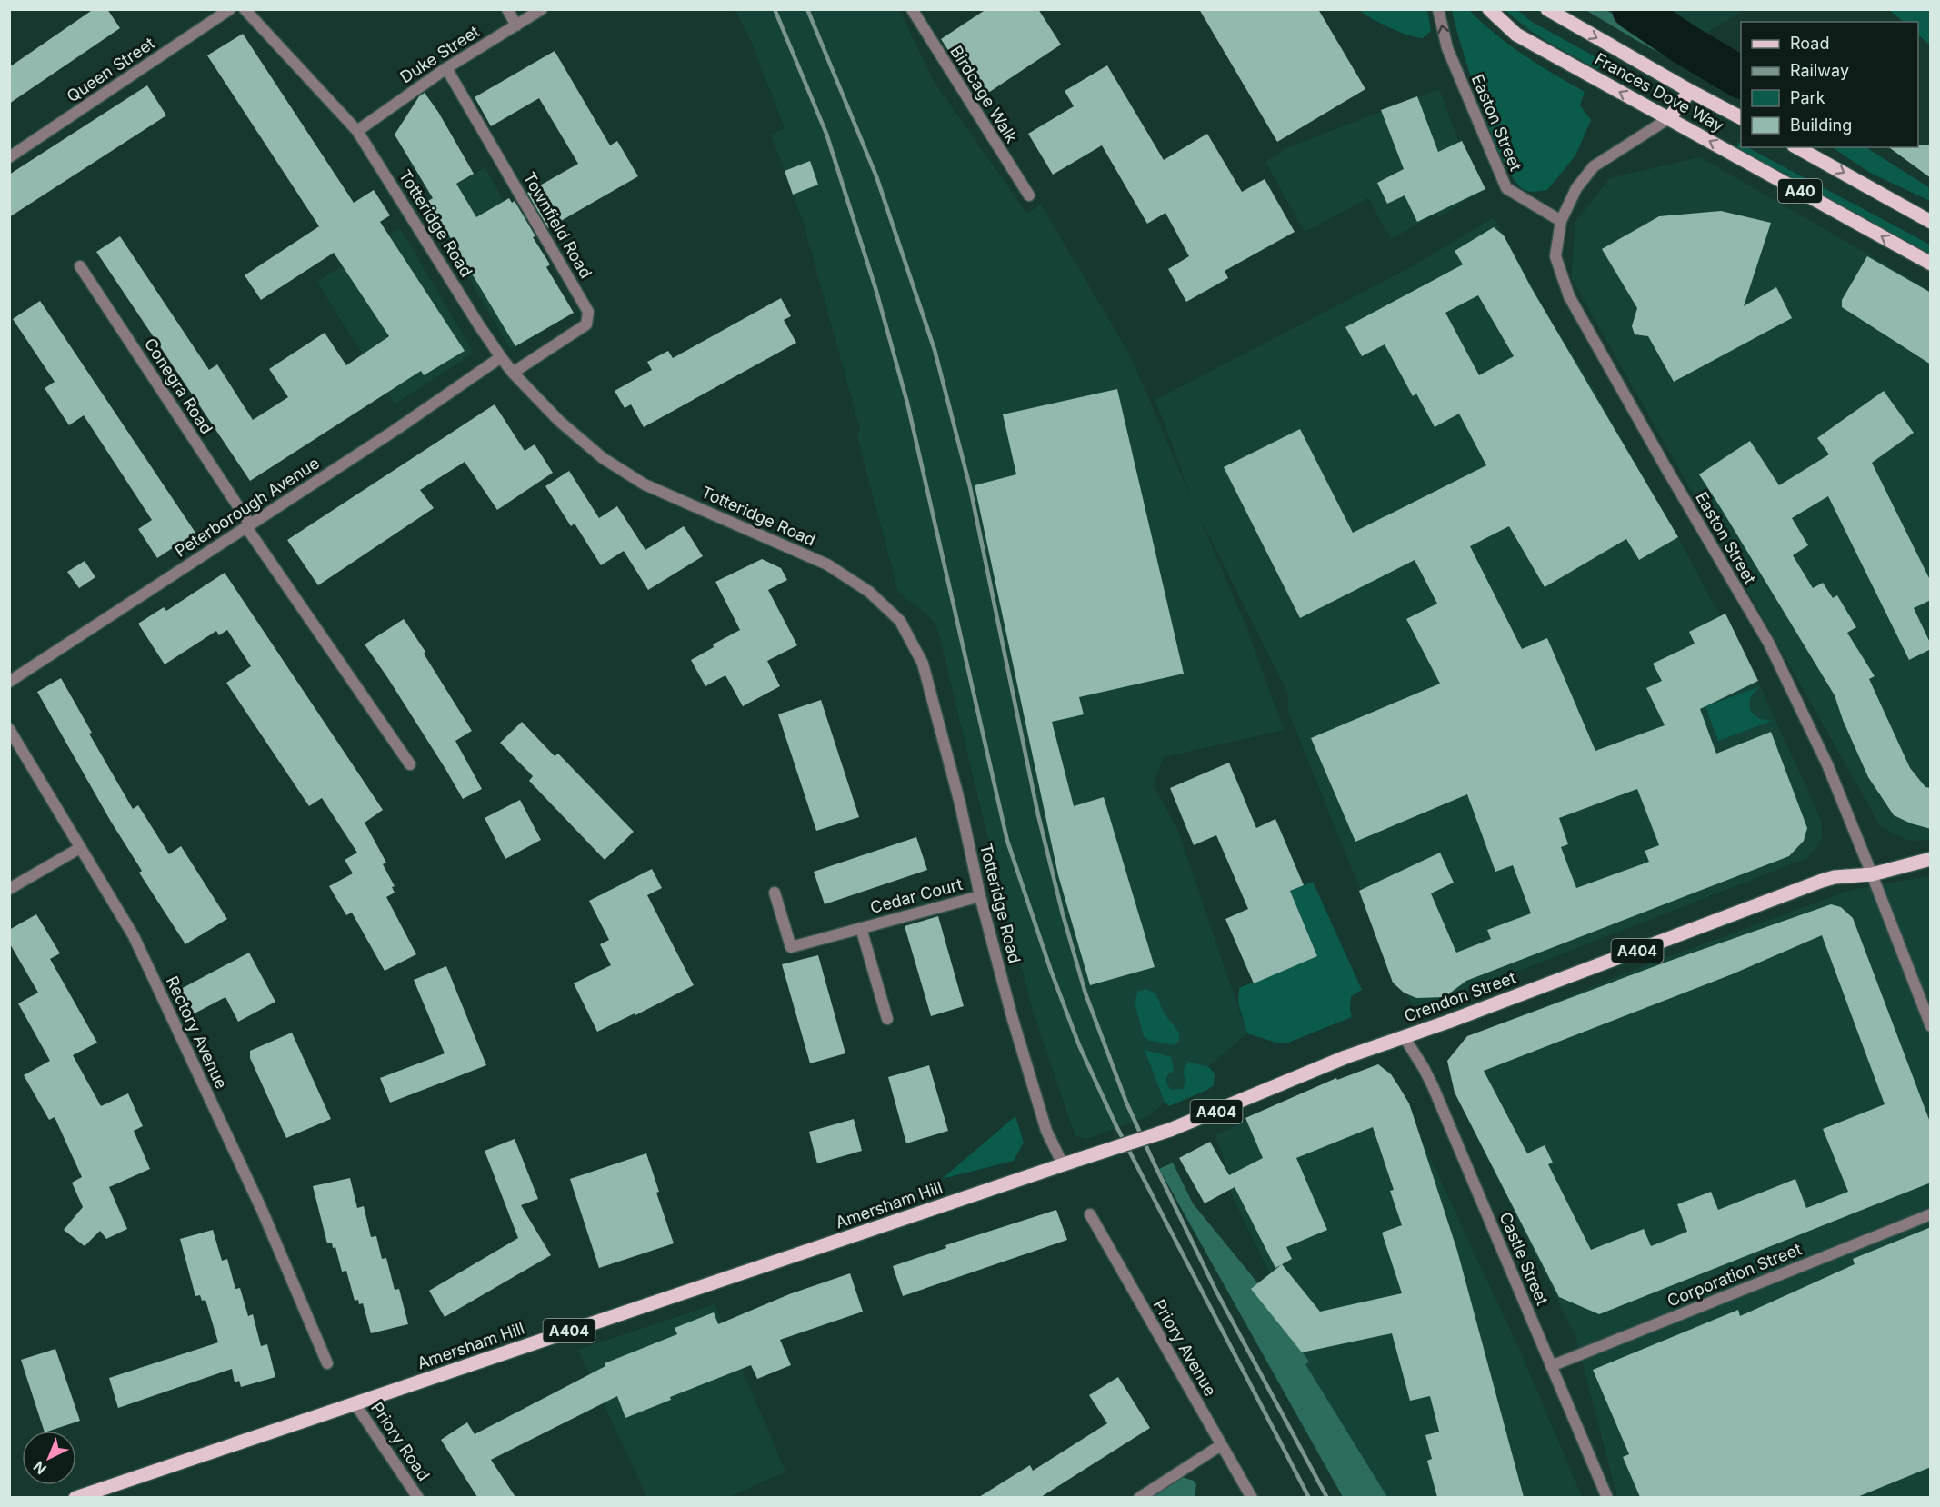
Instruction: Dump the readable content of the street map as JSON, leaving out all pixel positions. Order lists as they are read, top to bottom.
{
  "streets": {
    "main road": [
      "Frances Dove Way",
      "A40",
      "A404",
      "Crendon Street",
      "Amersham Hill"
    ],
    "street": [
      "Duke Street",
      "Queen Street",
      "Birdcage Walk",
      "Easton Street",
      "Totteridge Road",
      "Townfield Road",
      "Conegra Road",
      "Peterborough Avenue",
      "Cedar Court",
      "Rectory Avenue",
      "Castle Street",
      "Corporation Street",
      "Priory Avenue",
      "Priory Road"
    ]
  },
  "crossings": [
    ["Duke Street", "Totteridge Road"],
    ["Duke Street", "Townfield Road"],
    ["Frances Dove Way", "Easton Street"],
    ["Easton Street", "A404"],
    ["Easton Street", "Crendon Street"],
    ["Totteridge Road", "Townfield Road"],
    ["Totteridge Road", "Peterborough Avenue"],
    ["Totteridge Road", "Cedar Court"],
    ["Totteridge Road", "Crendon Street"],
    ["Totteridge Road", "Amersham Hill"],
    ["Conegra Road", "Peterborough Avenue"],
    ["A404", "Crendon Street"],
    ["Crendon Street", "Amersham Hill"],
    ["Crendon Street", "Castle Street"],
    ["Amersham Hill", "Priory Road"],
    ["Castle Street", "Corporation Street"]
  ],
  "legend": [
    "Road",
    "Railway",
    "Park",
    "Building"
  ],
  "north": "bottom left"
}
